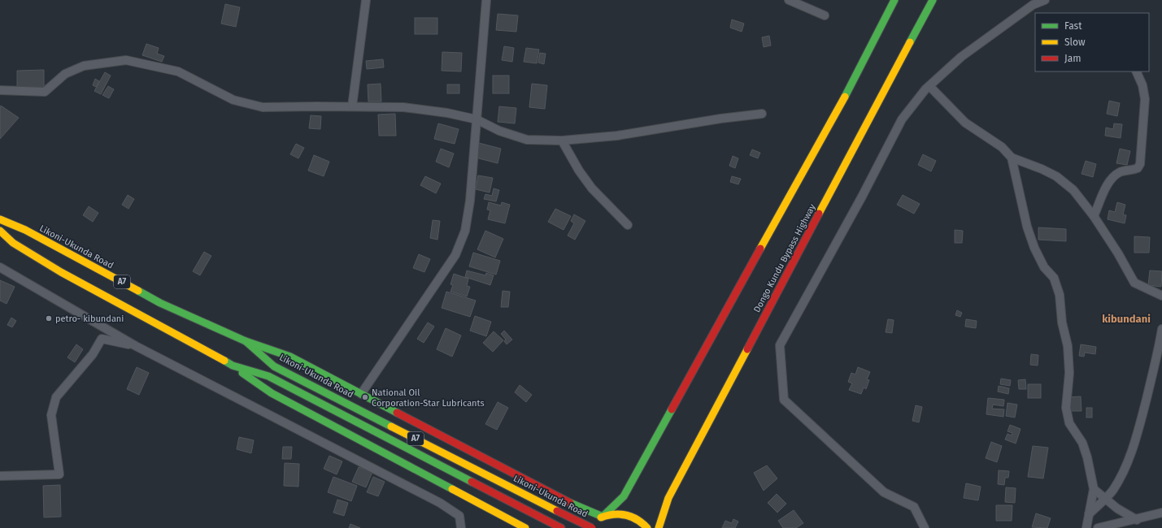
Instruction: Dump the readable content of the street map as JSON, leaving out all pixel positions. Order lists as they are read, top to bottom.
{
  "streets": {
    "highway": ["Likoni-Ukunda Road", "Dongo Kundu Bypass Highway", "A7"]
  },
  "districts": ["kibundani"],
  "places": ["petro- kibundani", "National Oil Corporation-Star Lubricants"],
  "legend": ["Fast", "Slow", "Jam"]
}
